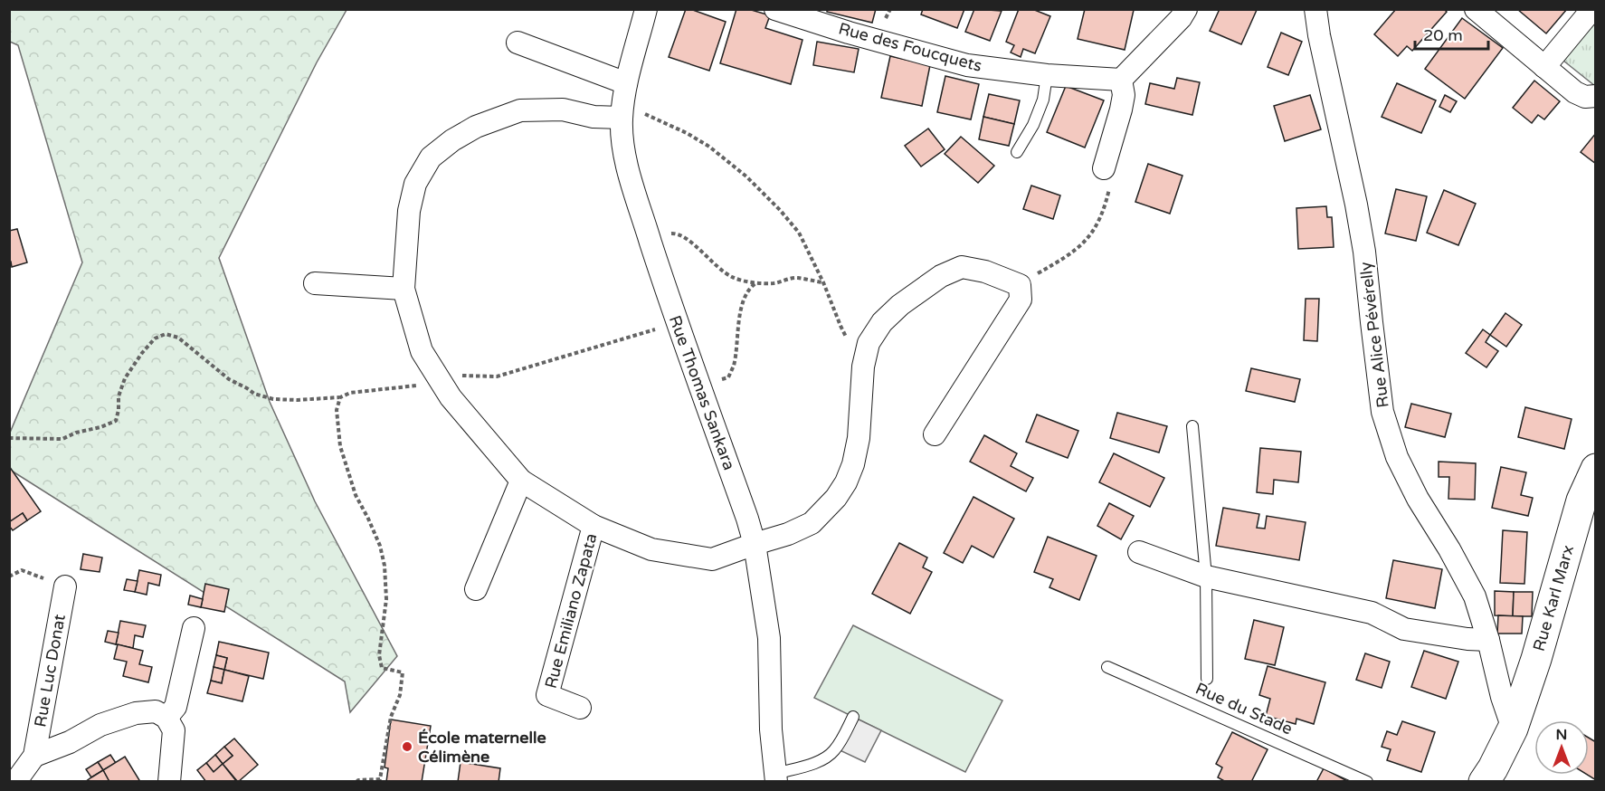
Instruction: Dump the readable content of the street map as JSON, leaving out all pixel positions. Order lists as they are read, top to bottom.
{
  "streets": {
    "main road": ["Rue Karl Marx"],
    "street": [
      "Rue des Foucquets",
      "Rue Alice Pévérelly",
      "Rue Thomas Sankara",
      "Rue Emiliano Zapata",
      "Rue Luc Donat"
    ],
    "lane": ["Rue du Stade"]
  },
  "crossings": [
    ["Rue Alice Pévérelly", "Rue Karl Marx"],
    ["Rue Thomas Sankara", "Rue Emiliano Zapata"]
  ],
  "places": ["École maternelle Célimène"],
  "scale_bar": "20 m",
  "north": "top"
}
